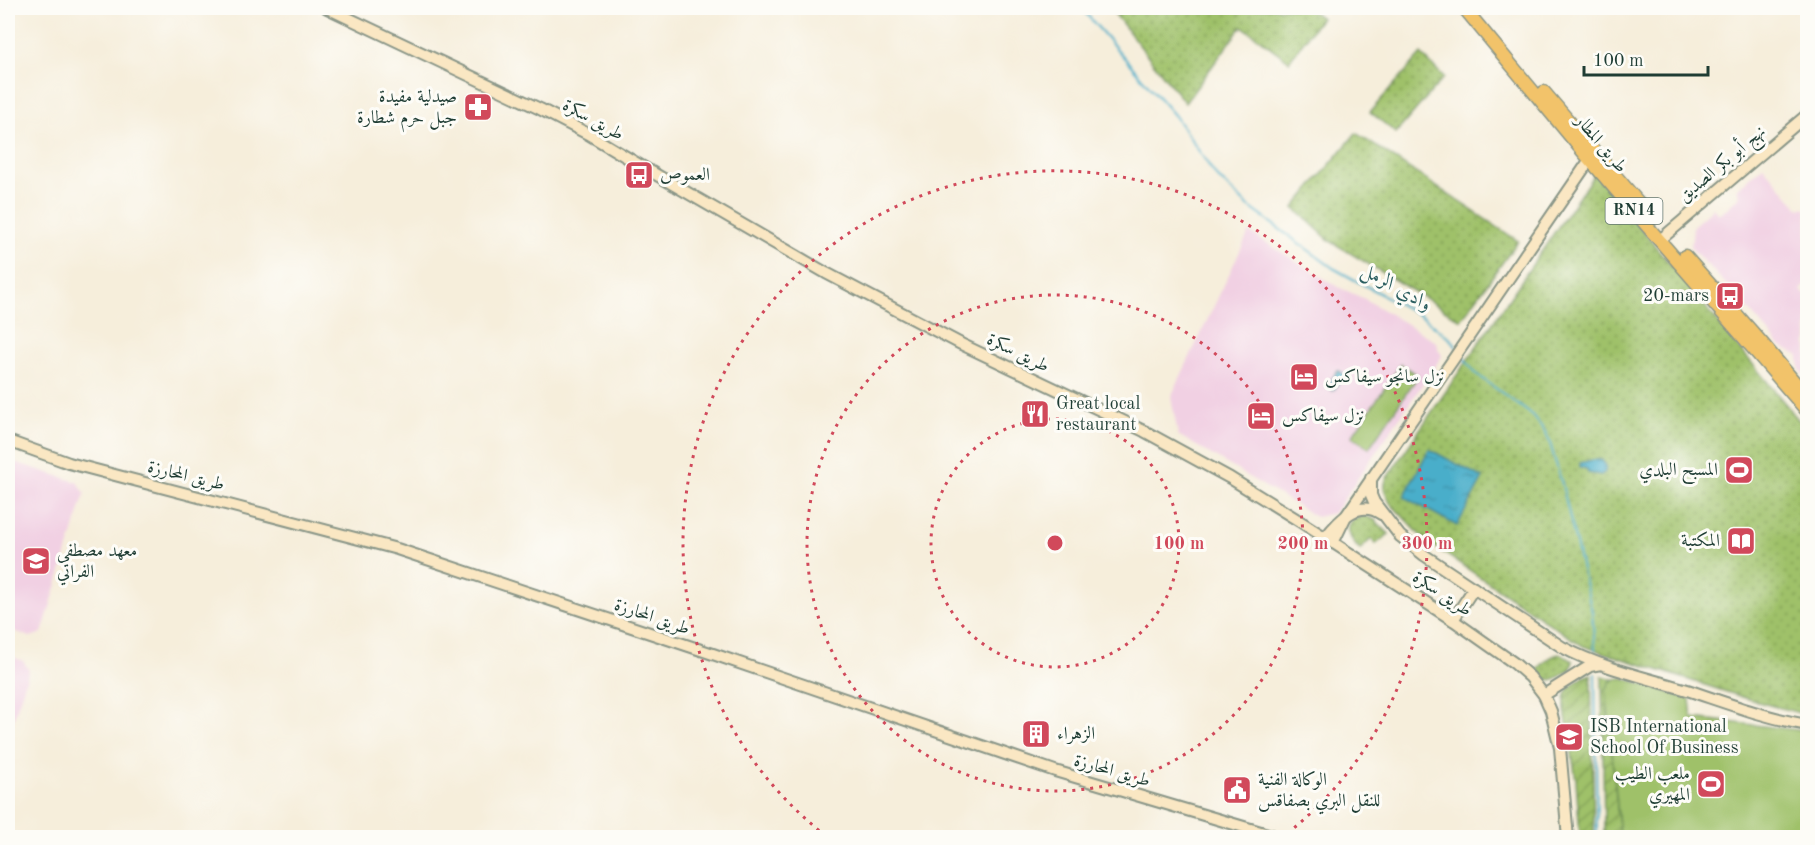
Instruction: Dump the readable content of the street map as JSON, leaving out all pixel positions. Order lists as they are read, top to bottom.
{
  "streets": {
    "main road": [
      "طريق سكرة",
      "طريق المطار",
      "نهج أبو بكر الصديق",
      "RN14",
      "طريق المحارزة"
    ]
  },
  "crossings": [
    ["طريق المطار", "نهج أبو بكر الصديق"]
  ],
  "water": ["وادي الرمل"],
  "places": {
    "pharmacy": ["صيدلية مفيدة جبل حرم شطارة"],
    "bus stop": ["العموص", "20-mars"],
    "hotel": ["نزل سانجو سيفاكس", "نزل سيفاكس"],
    "restaurant": ["Great local restaurant"],
    "sports": ["المسبح البلدي", "ملعب الطيب المهيري"],
    "library": ["المكتبة"],
    "school or university": ["معهد مصطفى الفراتي", "ISB International School Of Business"],
    "building": ["الزهراء"],
    "public building": ["الوكالة الفنية للنقل البري بصفاقس"]
  },
  "scale_bar": "100 m",
  "rings": ["100 m", "200 m", "300 m"]
}
